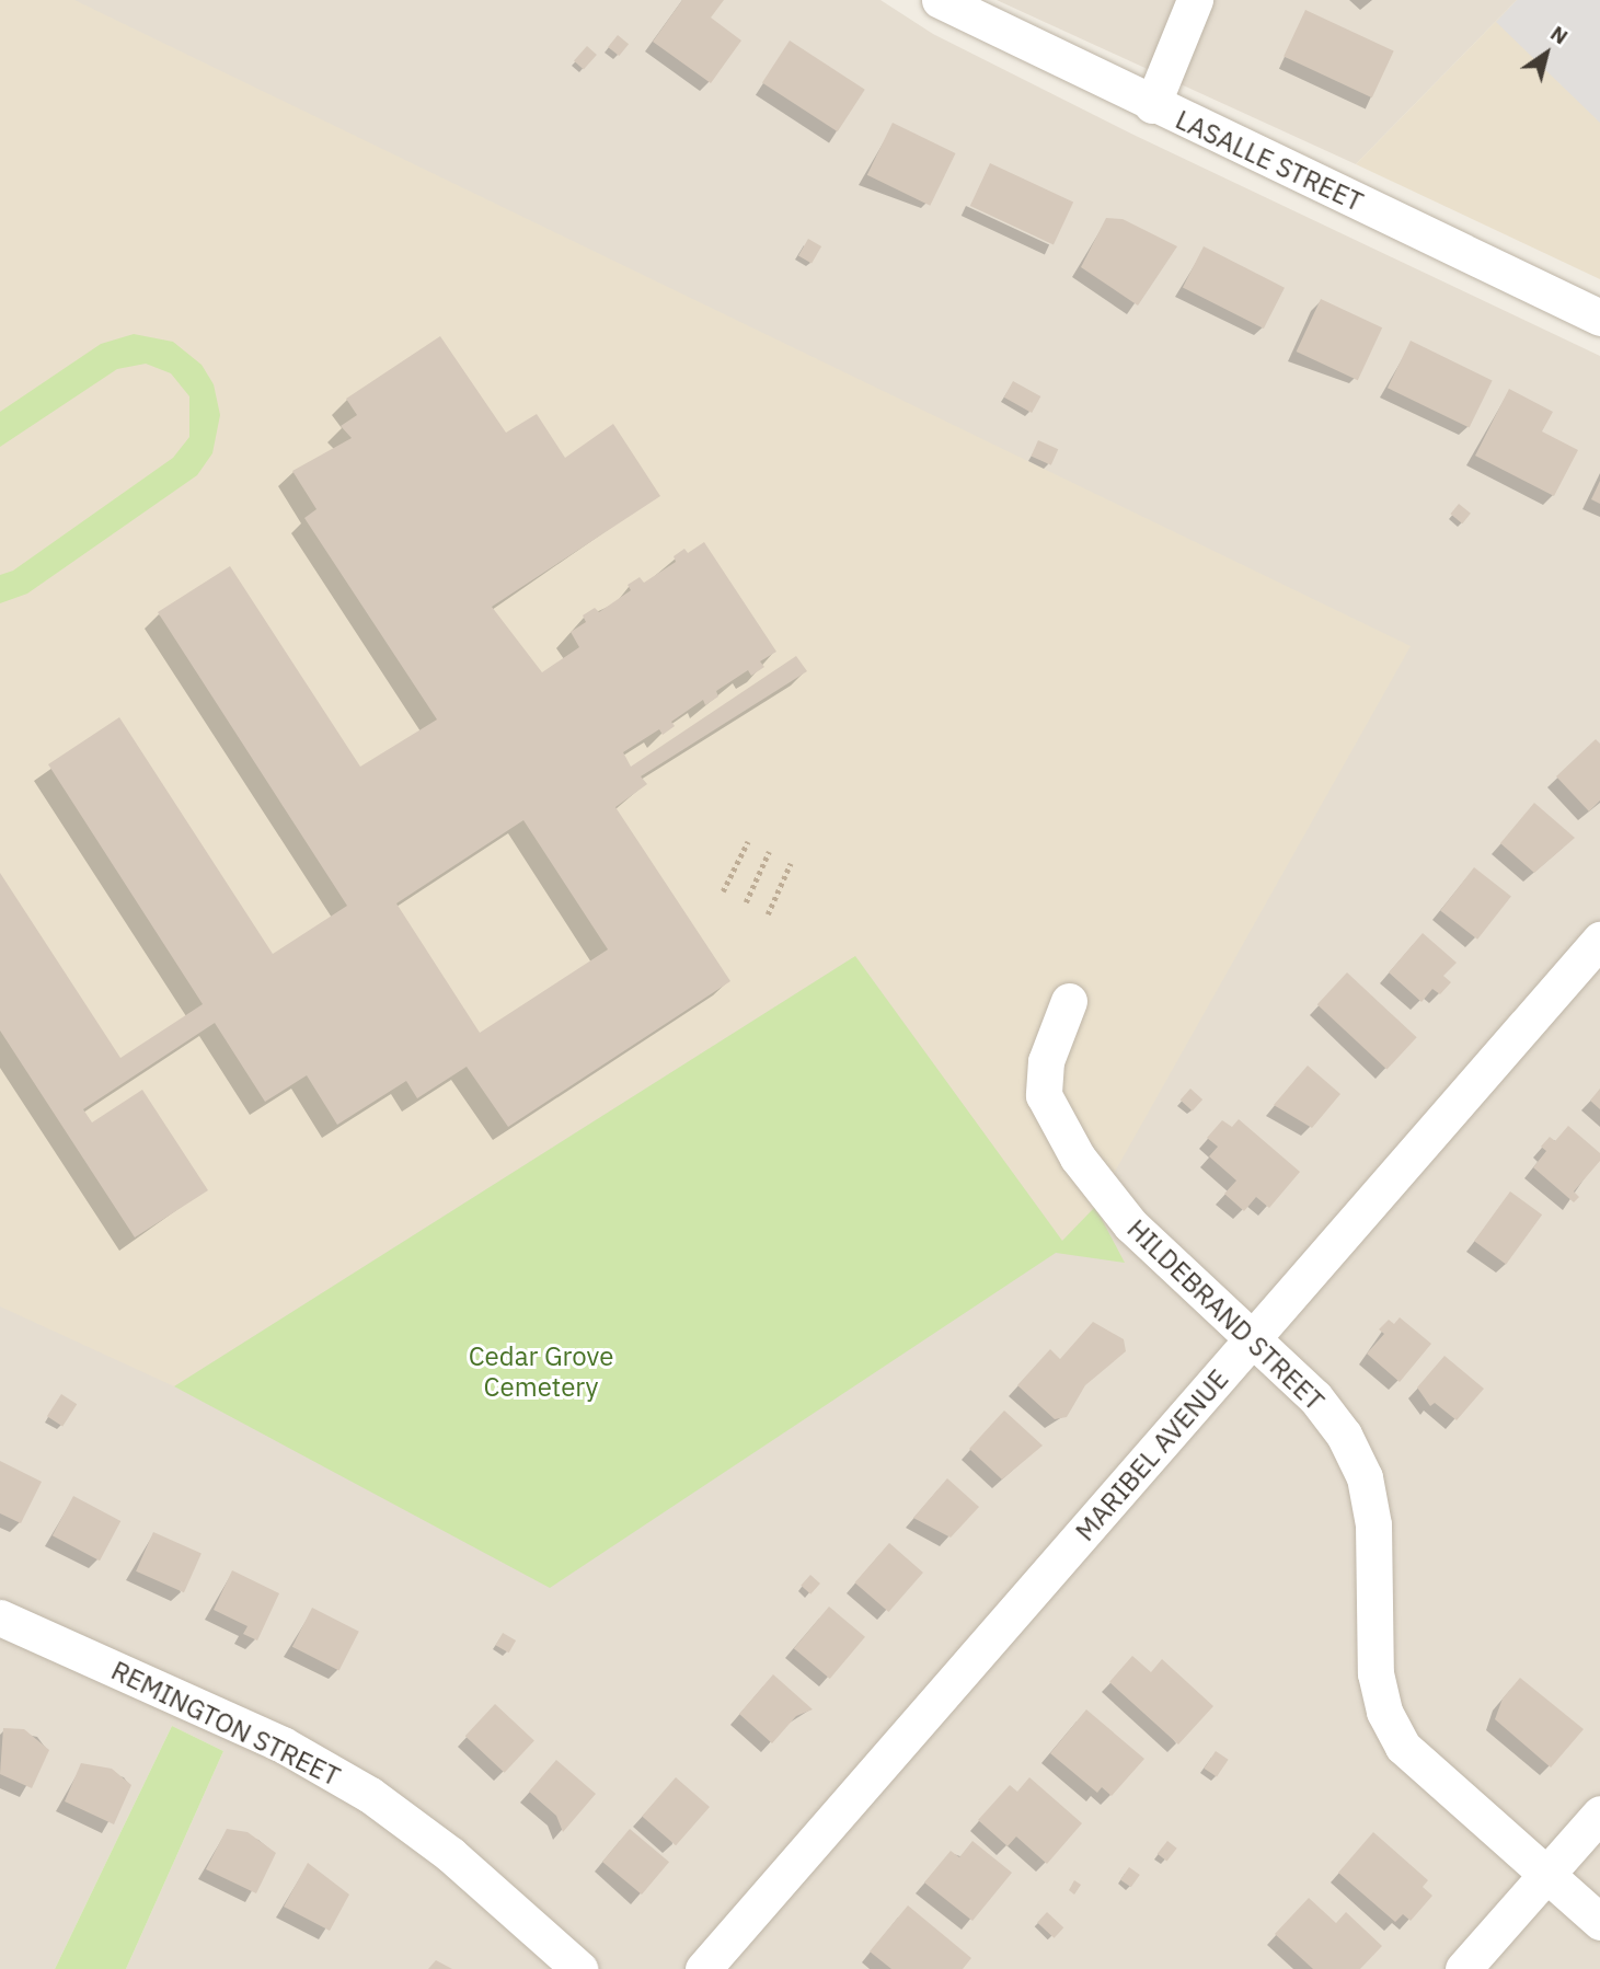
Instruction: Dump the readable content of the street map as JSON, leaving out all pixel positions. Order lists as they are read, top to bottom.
{
  "streets": {
    "street": [
      "LASALLE STREET",
      "HILDEBRAND STREET",
      "MARIBEL AVENUE",
      "REMINGTON STREET"
    ]
  },
  "crossings": [
    ["HILDEBRAND STREET", "MARIBEL AVENUE"]
  ],
  "parks": ["Cedar Grove Cemetery"],
  "north": "top right"
}
